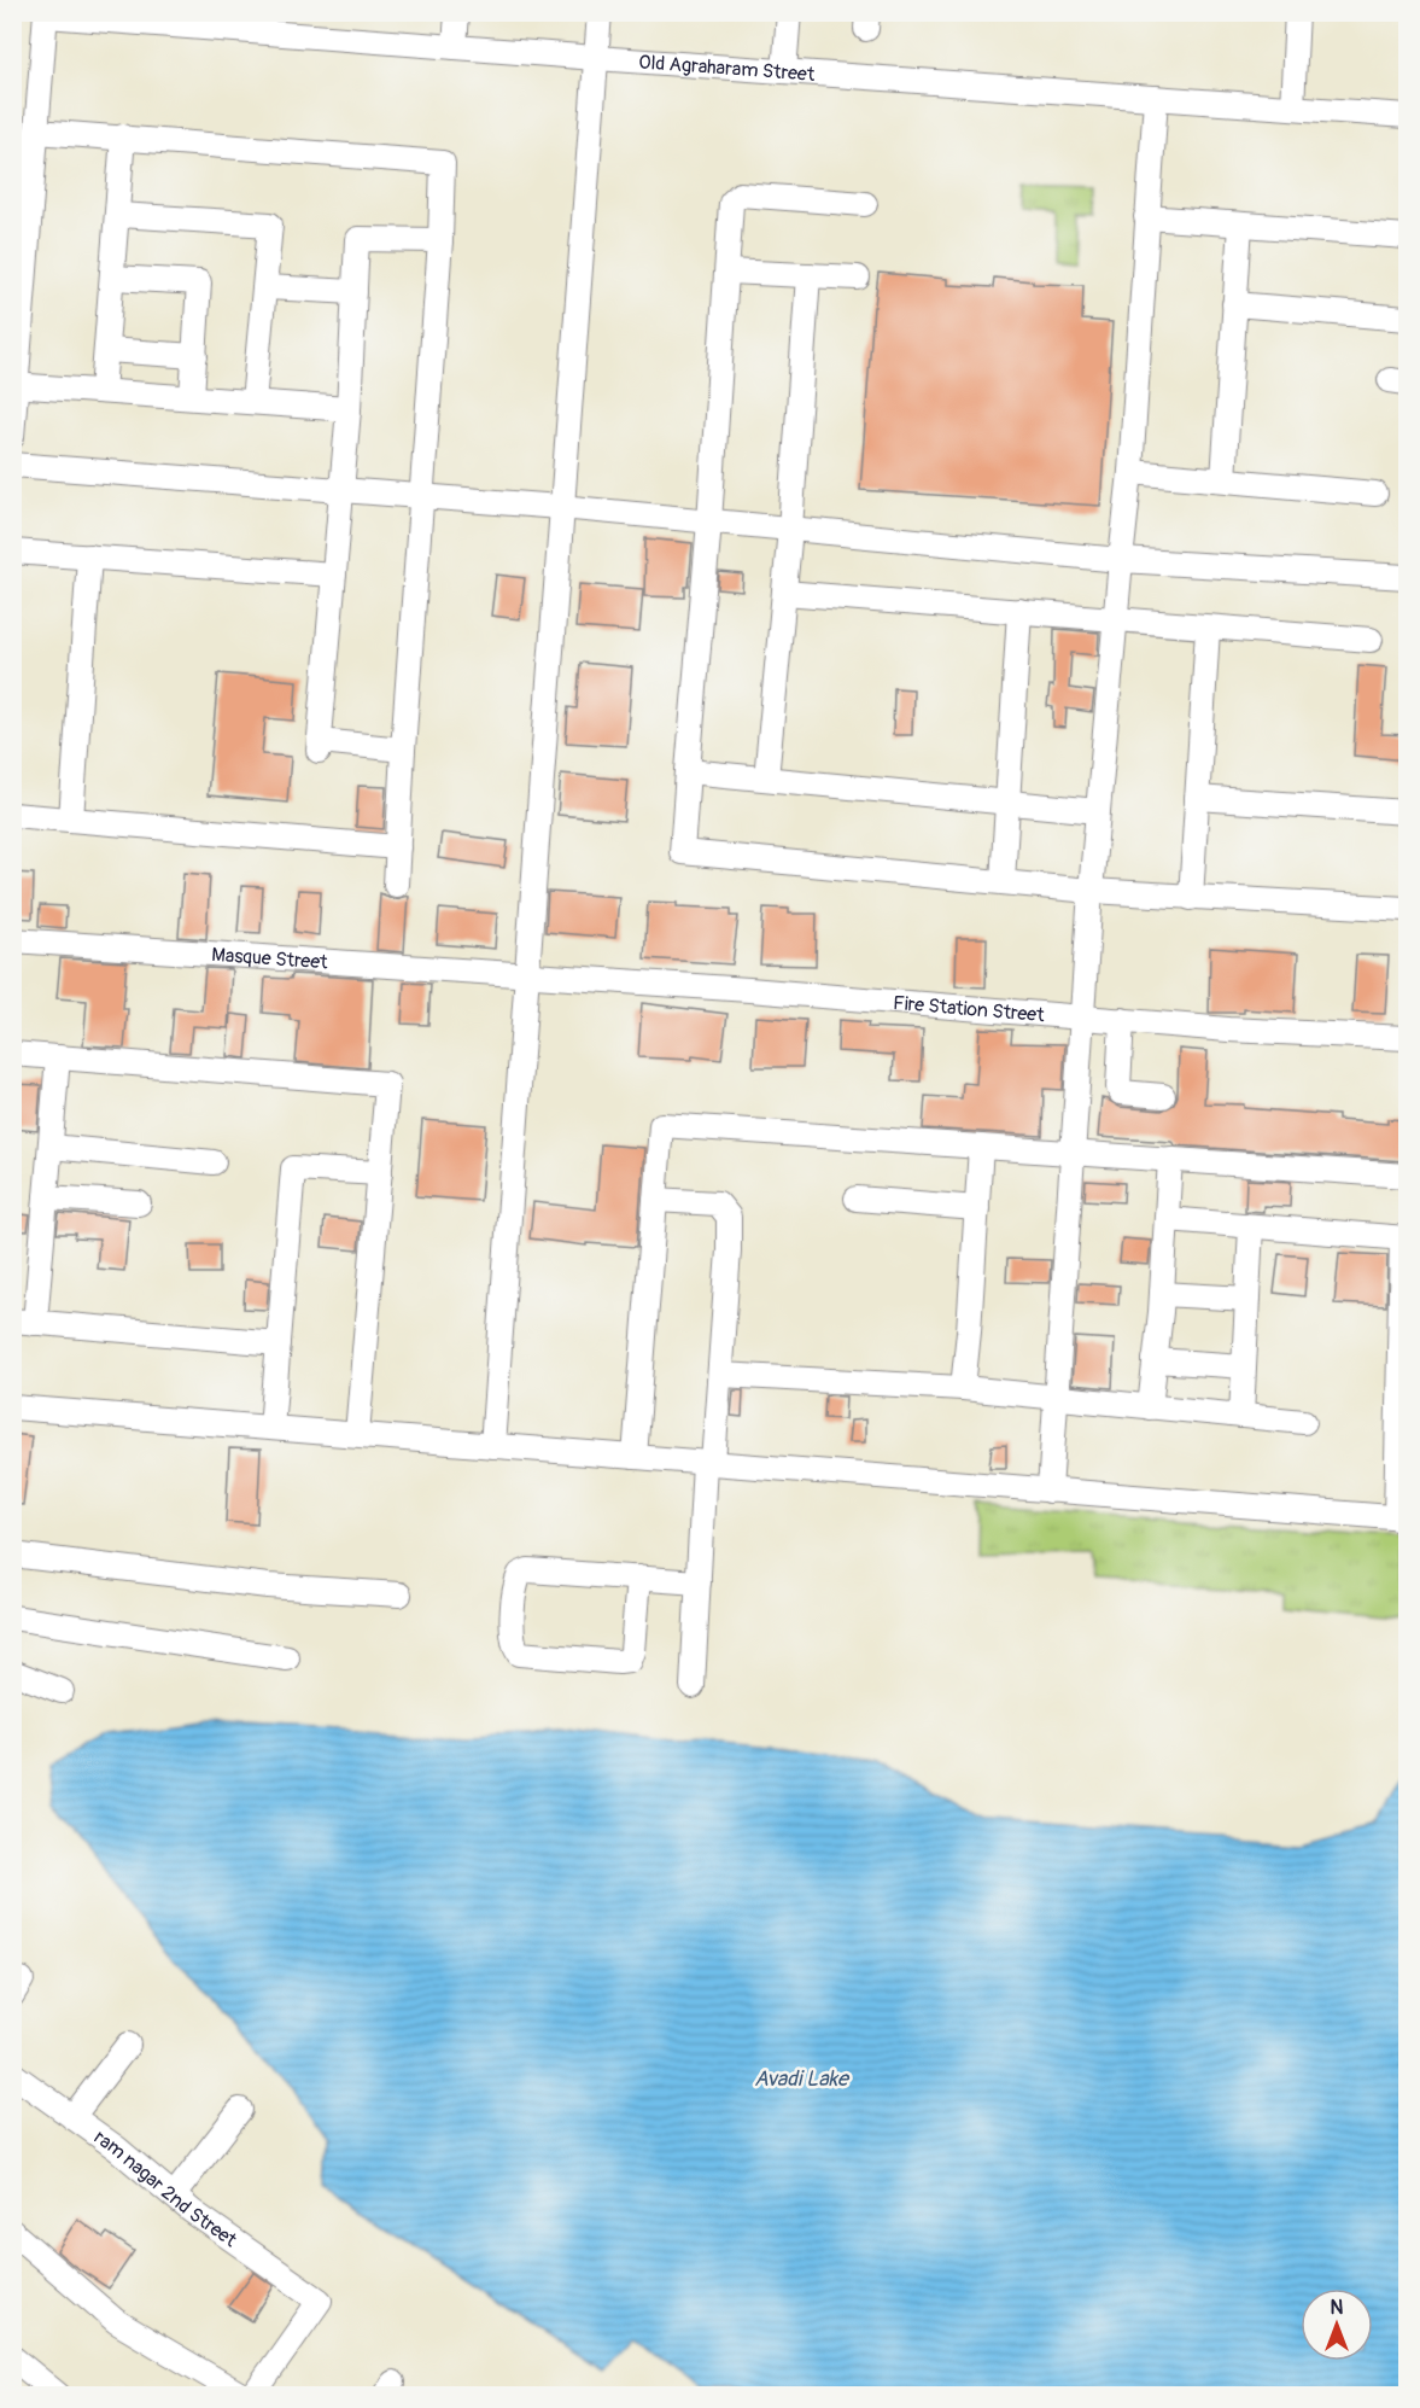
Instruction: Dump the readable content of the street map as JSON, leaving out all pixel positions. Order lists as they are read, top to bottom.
{
  "streets": {
    "street": [
      "Old Agraharam Street",
      "Masque Street",
      "Fire Station Street",
      "ram nagar 2nd Street"
    ]
  },
  "crossings": [
    ["Masque Street", "Fire Station Street"]
  ],
  "water": ["Avadi Lake"],
  "north": "top"
}
